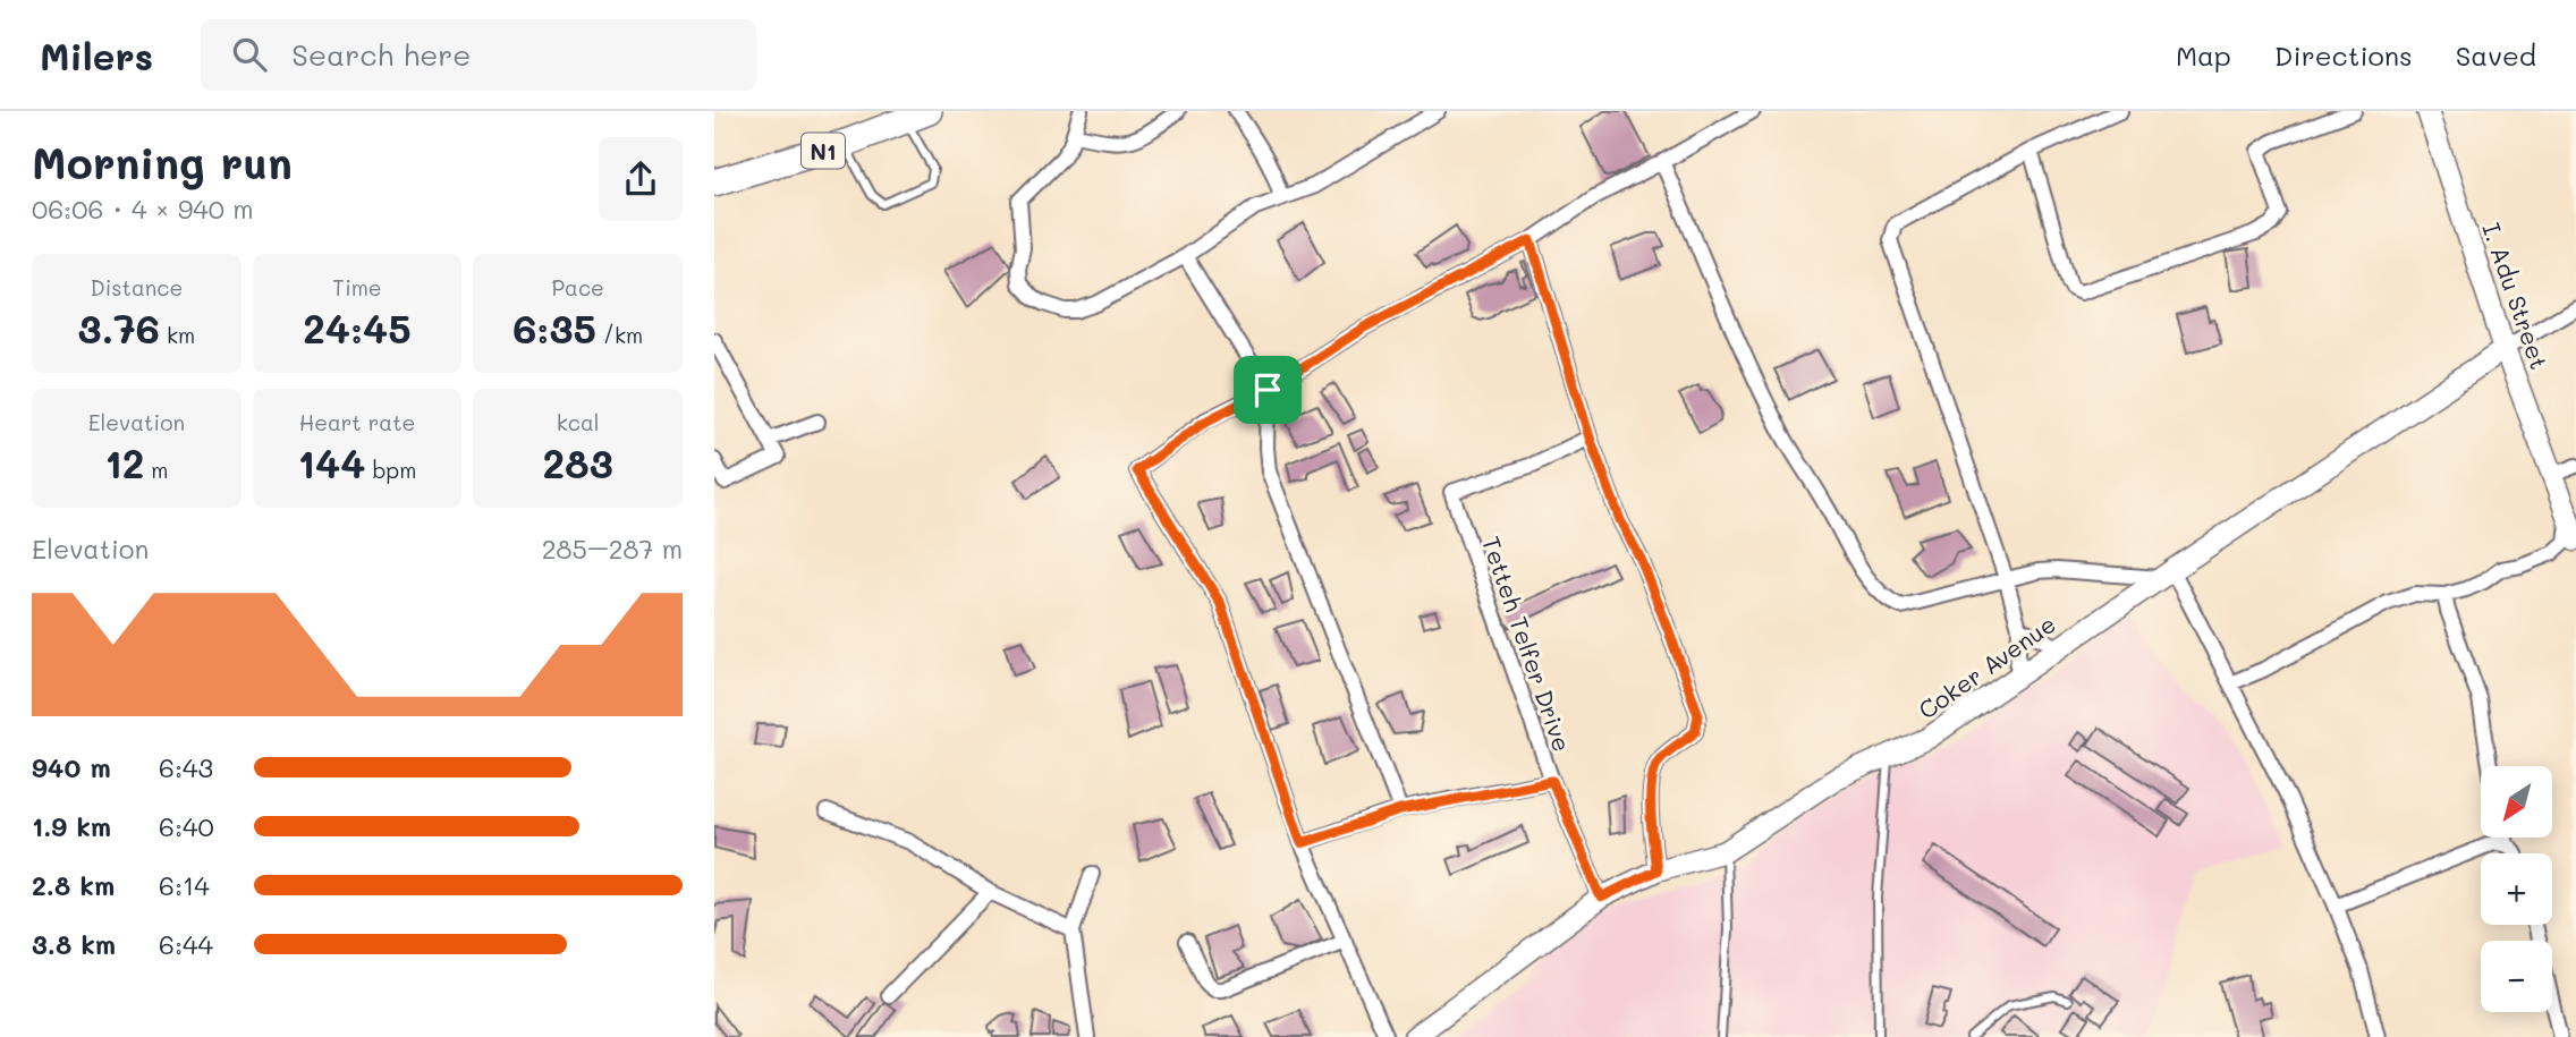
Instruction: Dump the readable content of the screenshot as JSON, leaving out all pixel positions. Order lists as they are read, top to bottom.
{
  "streets": {
    "highway": ["N1"],
    "street": ["I. Adu Street", "Tetteh Telfer Drive", "Coker Avenue"]
  },
  "crossings": [
    ["I. Adu Street", "Coker Avenue"],
    ["Tetteh Telfer Drive", "Coker Avenue"]
  ],
  "north": "bottom left",
  "page": {
    "header": "Milers",
    "search": "Search here",
    "nav": ["Map", "Directions", "Saved"],
    "heading": ["Morning run", "06:06 · 4 × 940 m"],
    "stats": [
      ["Distance", "3.76 km"],
      ["Time", "24:45"],
      ["Pace", "6:35 /km"],
      ["Elevation", "12 m"],
      ["Heart rate", "144 bpm"],
      ["kcal", "283"]
    ],
    "chart": ["Elevation", "285–287 m"],
    "list": [
      {
        "name": "940 m",
        "note": "6:43"
      },
      {
        "name": "1.9 km",
        "note": "6:40"
      },
      {
        "name": "2.8 km",
        "note": "6:14"
      },
      {
        "name": "3.8 km",
        "note": "6:44"
      }
    ],
    "map_buttons": ["+", "−"]
  }
}
